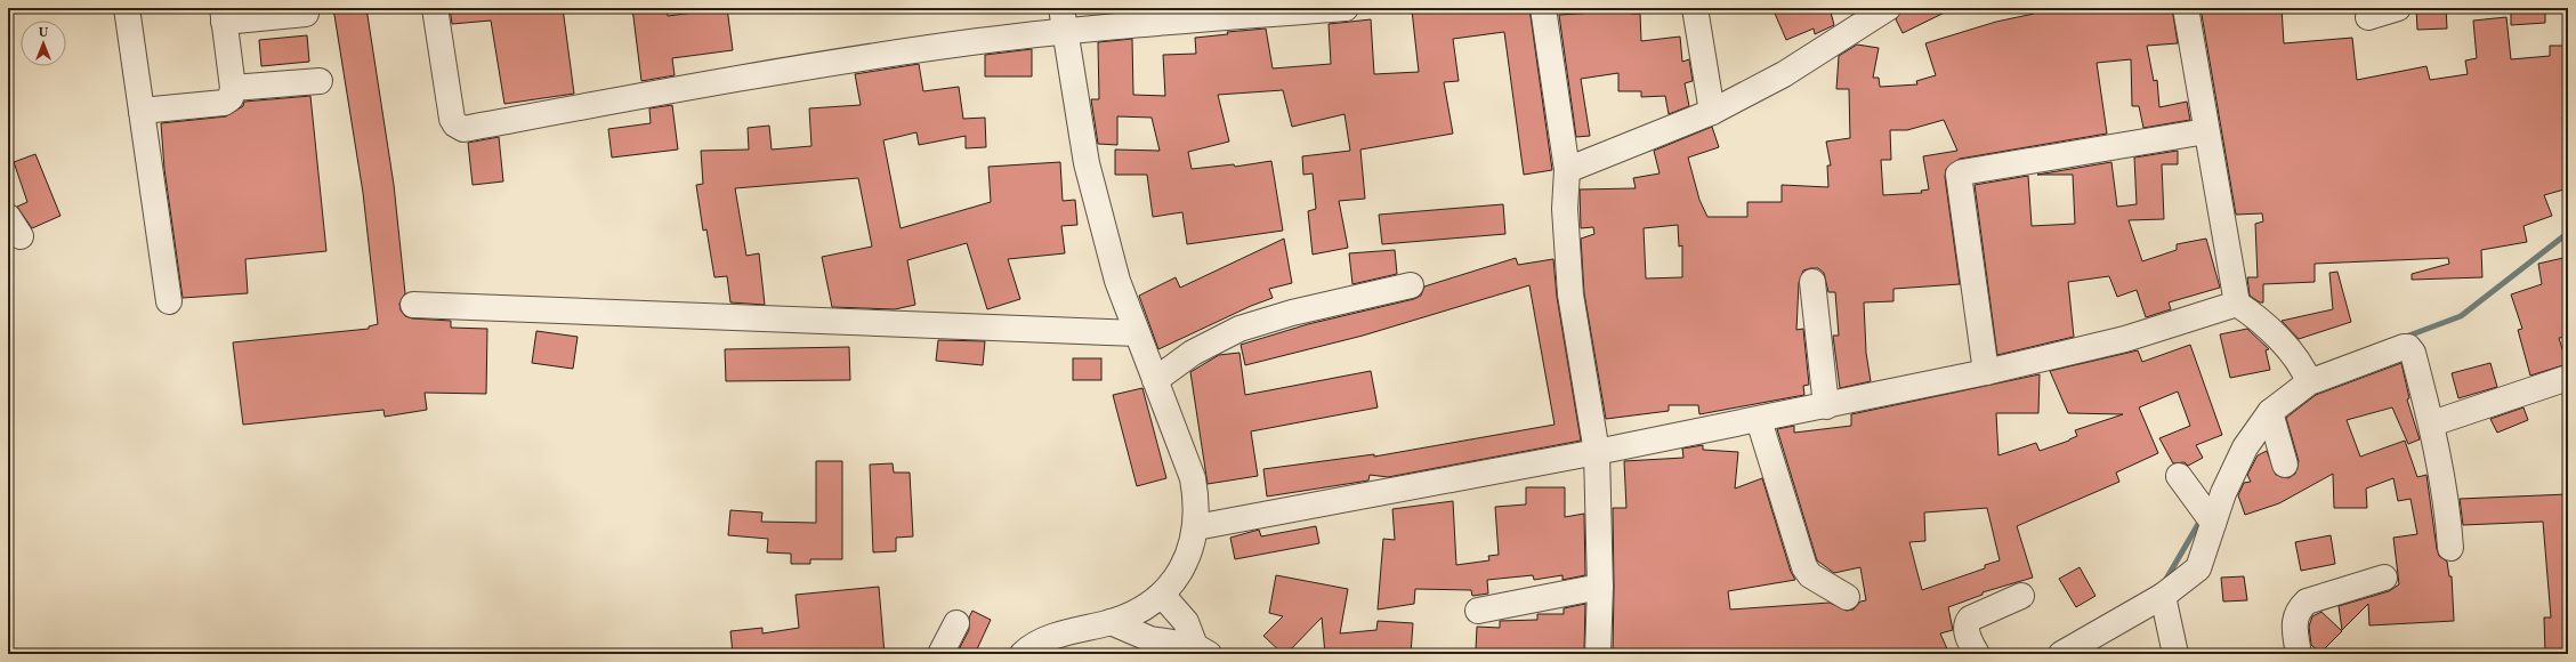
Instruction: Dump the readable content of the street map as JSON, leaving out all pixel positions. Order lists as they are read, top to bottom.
{
  "north": "top"
}
